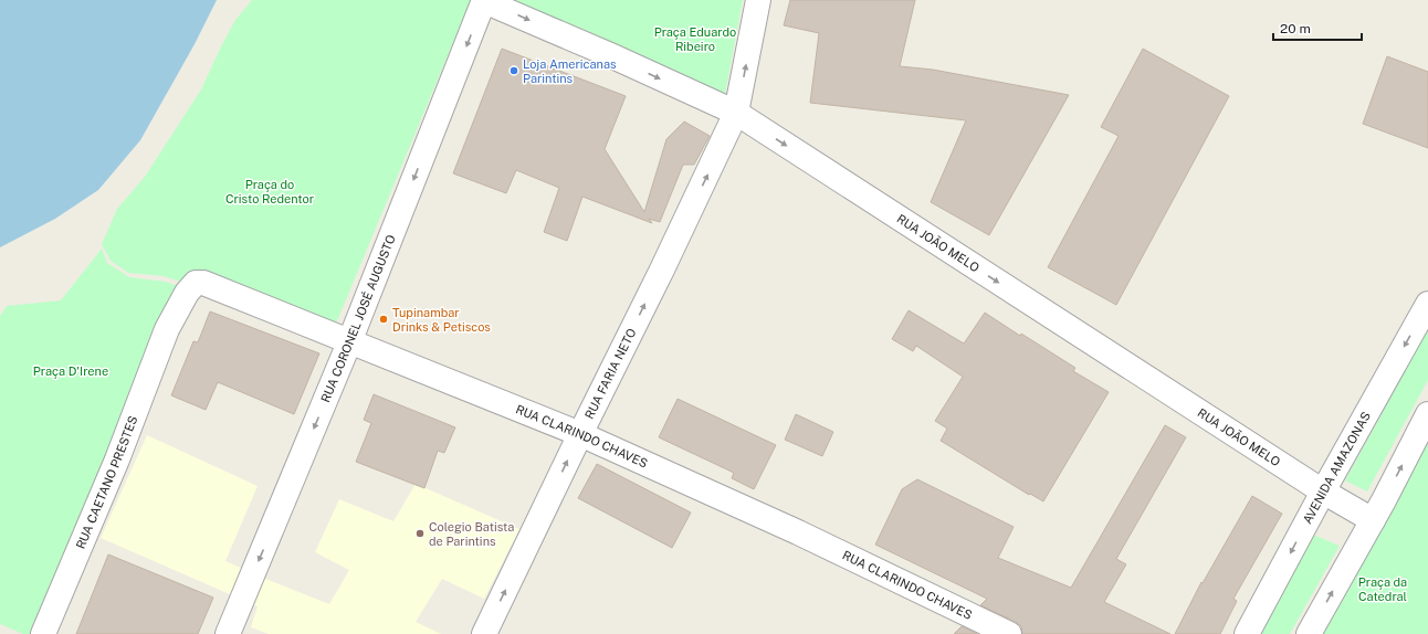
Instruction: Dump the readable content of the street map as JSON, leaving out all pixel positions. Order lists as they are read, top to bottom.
{
  "streets": {
    "street": [
      "RUA JOÃO MELO",
      "RUA CORONEL JOSÉ AUGUSTO",
      "RUA FARIA NETO",
      "RUA CLARINDO CHAVES",
      "AVENIDA AMAZONAS",
      "RUA CAETANO PRESTES"
    ]
  },
  "crossings": [
    ["RUA JOÃO MELO", "RUA CORONEL JOSÉ AUGUSTO"],
    ["RUA JOÃO MELO", "RUA FARIA NETO"],
    ["RUA JOÃO MELO", "AVENIDA AMAZONAS"],
    ["RUA CORONEL JOSÉ AUGUSTO", "RUA CLARINDO CHAVES"],
    ["RUA FARIA NETO", "RUA CLARINDO CHAVES"],
    ["RUA CLARINDO CHAVES", "RUA CAETANO PRESTES"]
  ],
  "one_way": ["RUA JOÃO MELO", "RUA CORONEL JOSÉ AUGUSTO", "RUA FARIA NETO"],
  "parks": [
    "Praça Eduardo Ribeiro",
    "Praça do Cristo Redentor",
    "Praça D'Irene",
    "Praça da Catedral"
  ],
  "places": ["Loja Americanas Parintins", "Tupinambar Drinks & Petiscos", "Colegio Batista de Parintins"],
  "scale_bar": "20 m"
}
